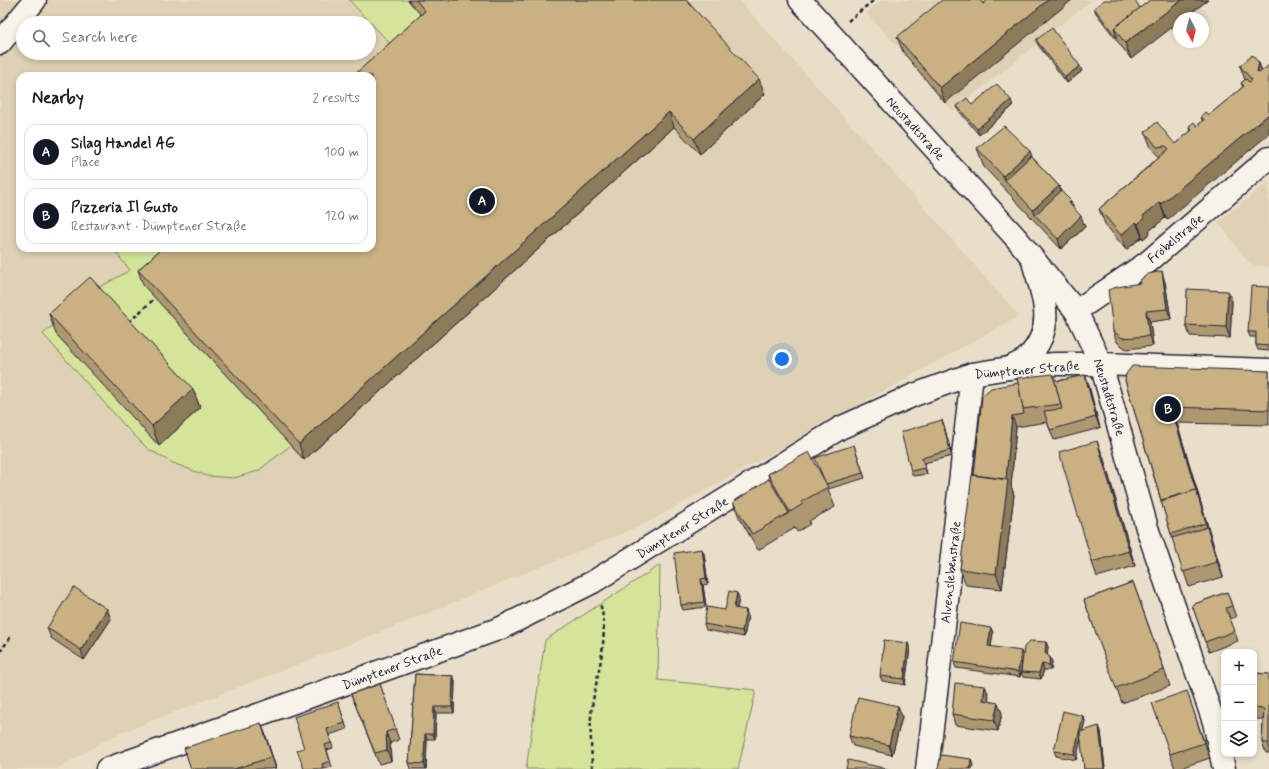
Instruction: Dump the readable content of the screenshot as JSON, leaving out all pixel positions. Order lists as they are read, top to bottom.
{
  "streets": {
    "street": [
      "Neustadtstraße",
      "Fröbelstraße",
      "Dümptener Straße",
      "Alvenslebenstraße"
    ]
  },
  "crossings": [
    ["Neustadtstraße", "Fröbelstraße"],
    ["Neustadtstraße", "Dümptener Straße"],
    ["Dümptener Straße", "Alvenslebenstraße"]
  ],
  "north": "bottom",
  "page": {
    "search": "Search here",
    "heading": ["Nearby", "2 results"],
    "list": [
      {
        "mark": "A",
        "name": "Silag Handel AG",
        "note": "Place",
        "value": "100 m"
      },
      {
        "mark": "B",
        "name": "Pizzeria Il Gusto",
        "note": "Restaurant · Dümptener Straße",
        "value": "120 m"
      }
    ],
    "pins": ["A", "B"],
    "map_buttons": ["+", "−"]
  }
}
